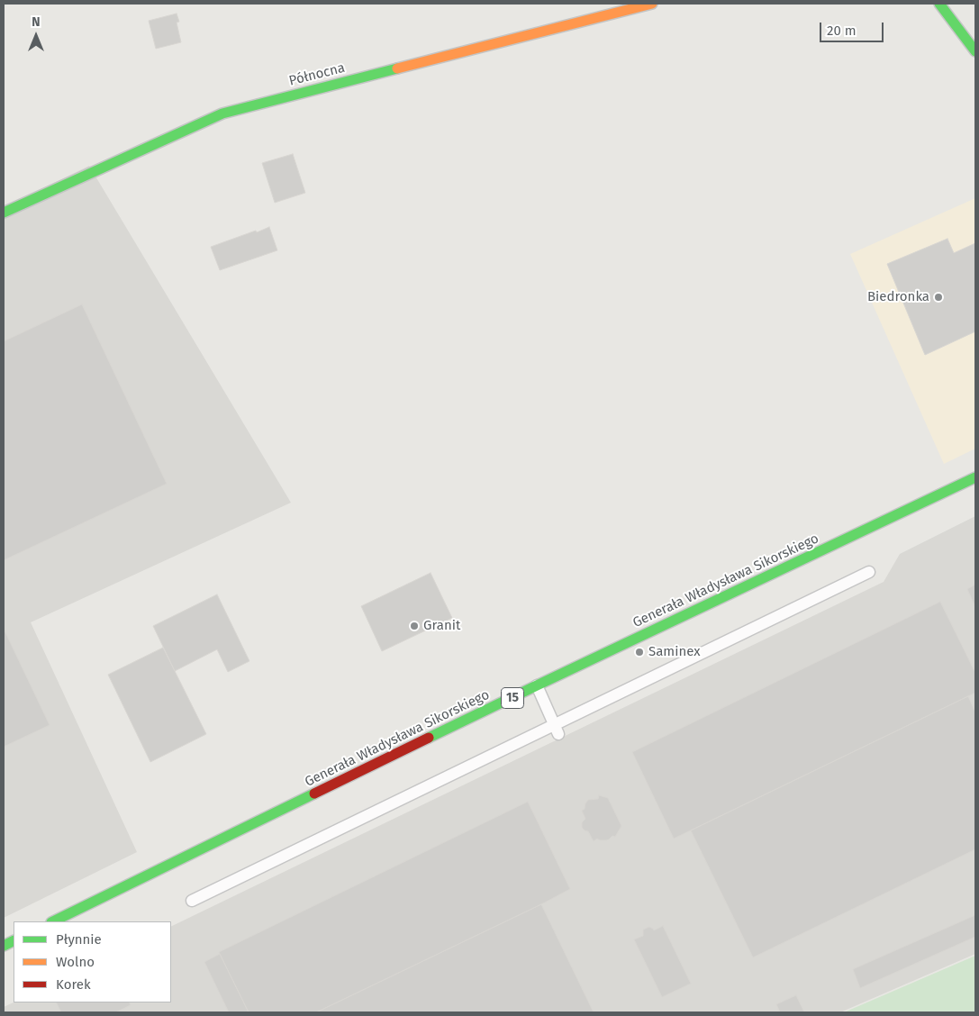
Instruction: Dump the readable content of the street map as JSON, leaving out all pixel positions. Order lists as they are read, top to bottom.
{
  "streets": {
    "main road": ["Północna", "Generała Władysława Sikorskiego", "15"]
  },
  "places": ["Biedronka", "Granit", "Saminex"],
  "legend": ["Płynnie", "Wolno", "Korek"],
  "scale_bar": "20 m",
  "north": "top"
}
